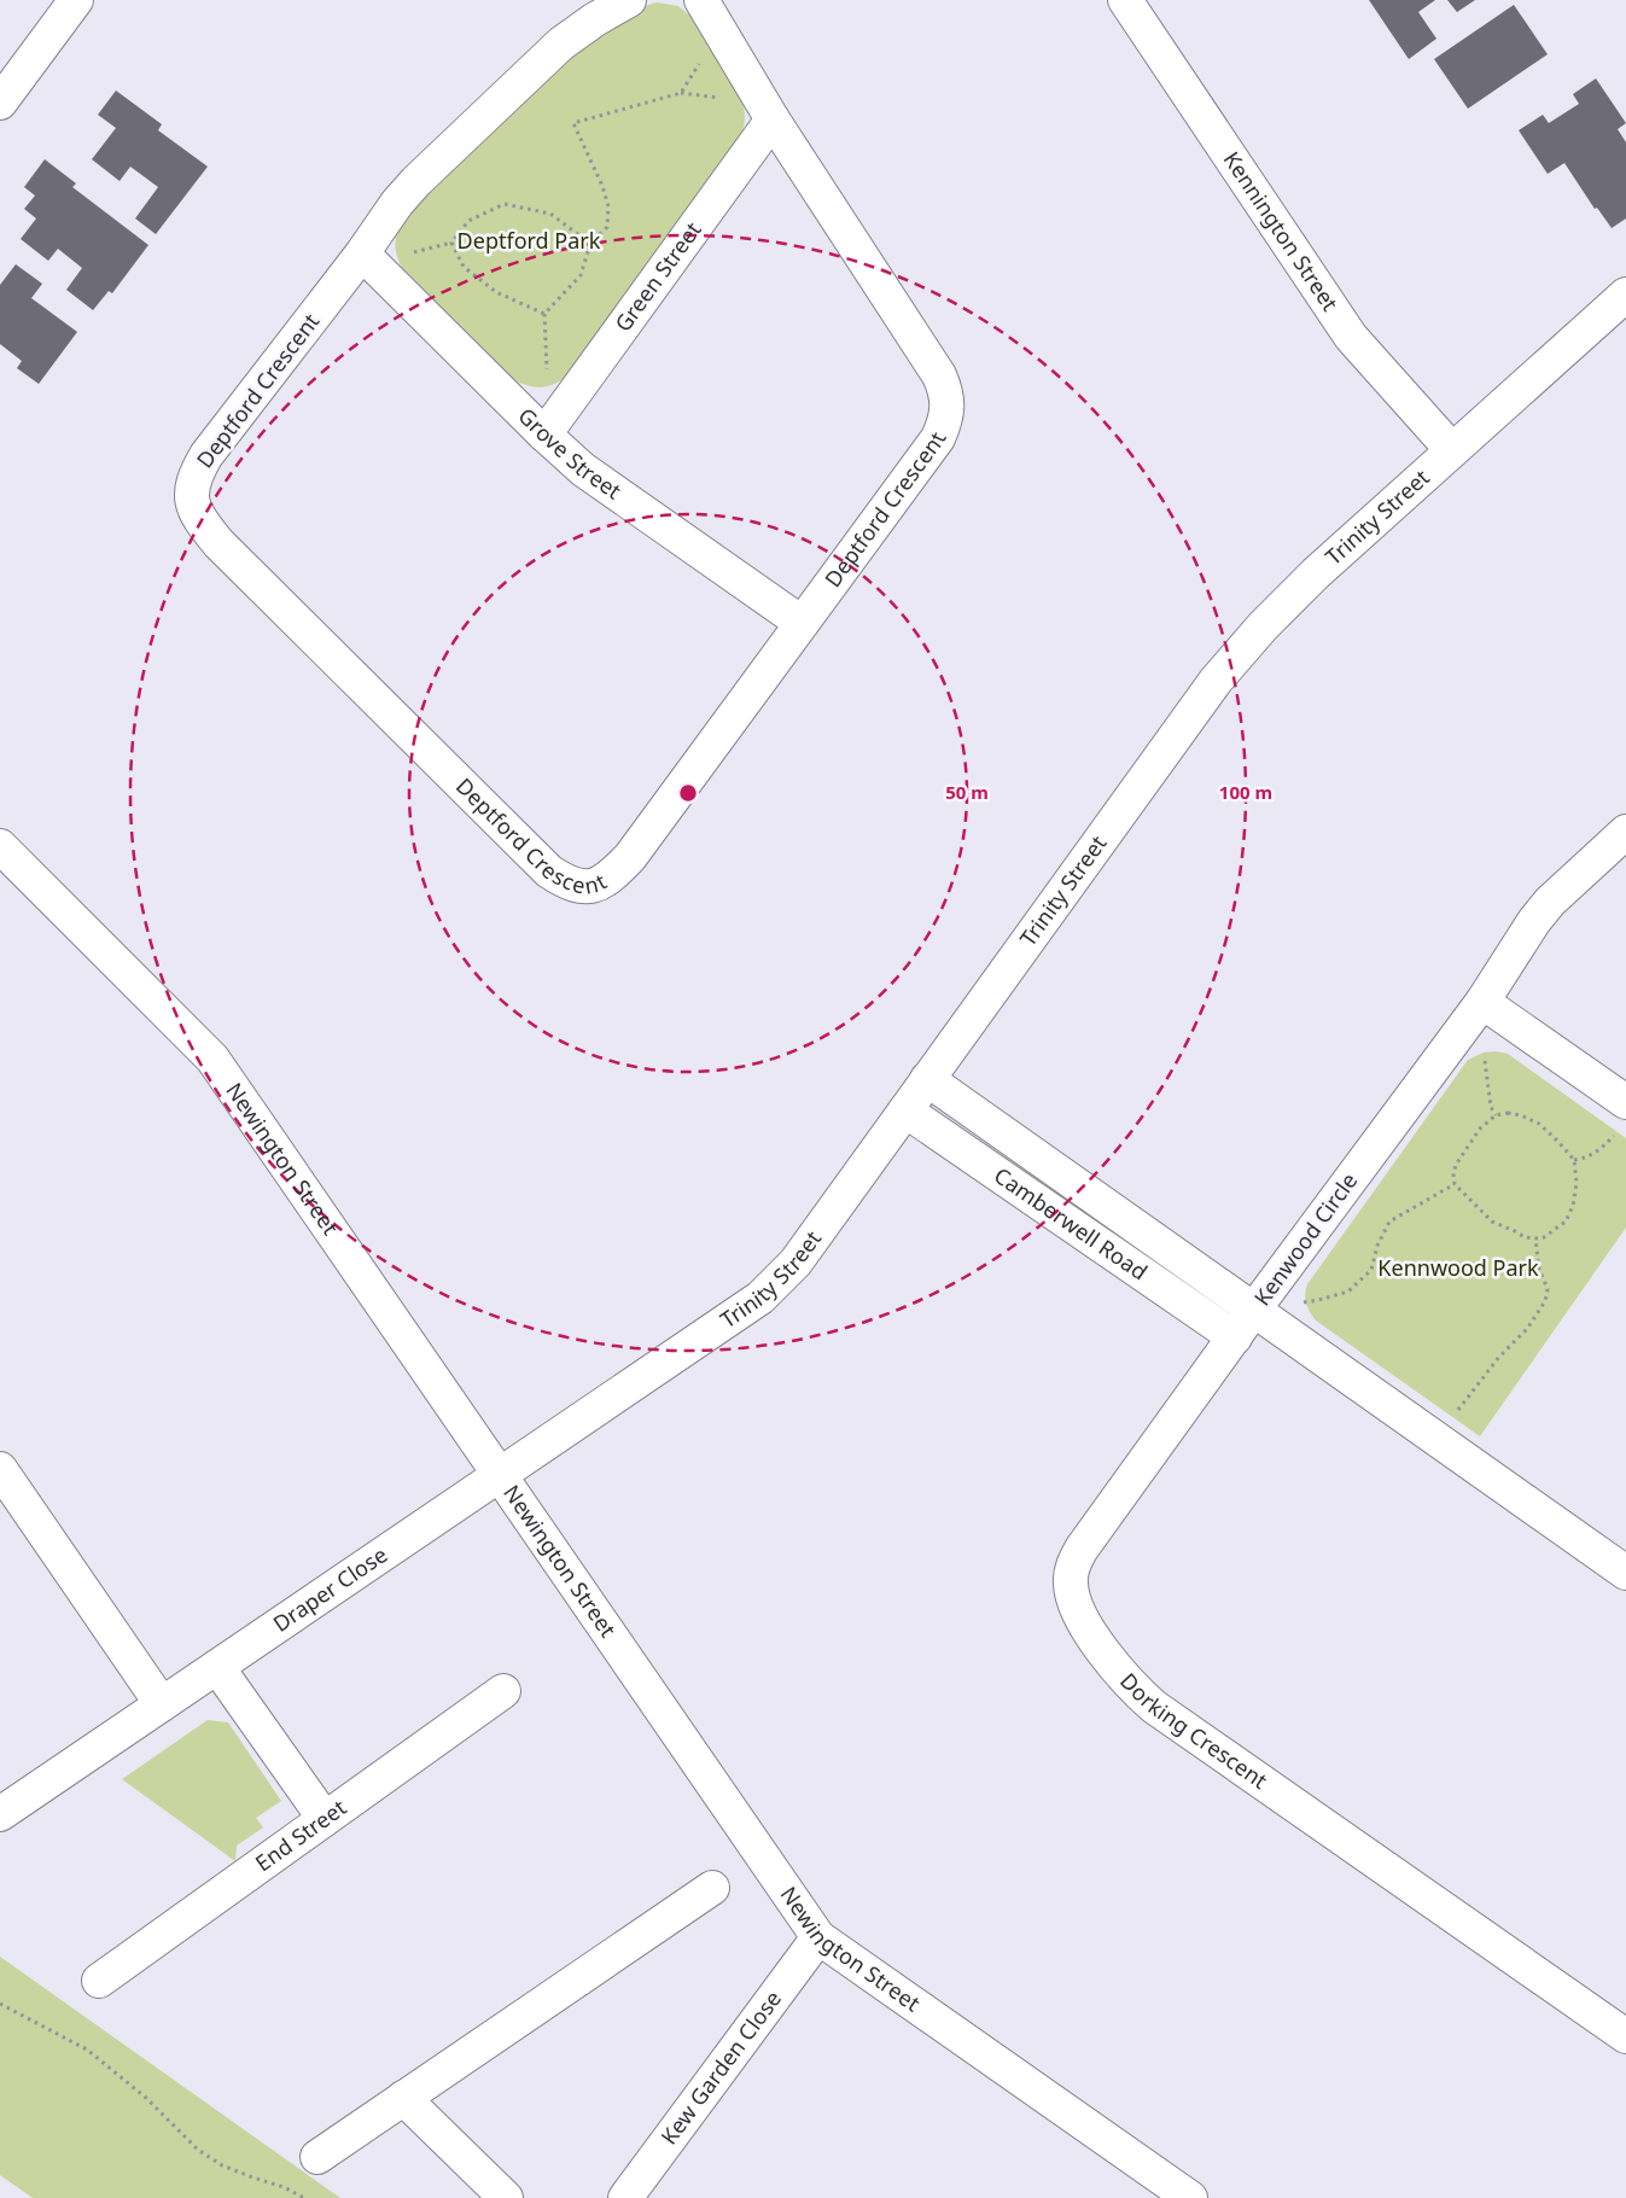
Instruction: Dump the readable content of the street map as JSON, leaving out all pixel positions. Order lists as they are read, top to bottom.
{
  "streets": {
    "street": [
      "Kennington Street",
      "Green Street",
      "Deptford Crescent",
      "Grove Street",
      "Trinity Street",
      "Newington Street",
      "Camberwell Road",
      "Kenwood Circle",
      "Draper Close",
      "Dorking Crescent",
      "End Street",
      "Kew Garden Close"
    ]
  },
  "crossings": [
    ["Kennington Street", "Trinity Street"],
    ["Green Street", "Deptford Crescent"],
    ["Green Street", "Grove Street"],
    ["Deptford Crescent", "Grove Street"],
    ["Trinity Street", "Newington Street"],
    ["Trinity Street", "Camberwell Road"],
    ["Trinity Street", "Draper Close"],
    ["Newington Street", "Draper Close"],
    ["Newington Street", "Kew Garden Close"],
    ["Camberwell Road", "Kenwood Circle"],
    ["Camberwell Road", "Dorking Crescent"],
    ["Kenwood Circle", "Dorking Crescent"]
  ],
  "parks": ["Deptford Park", "Kennwood Park"],
  "rings": ["50 m", "100 m"]
}
